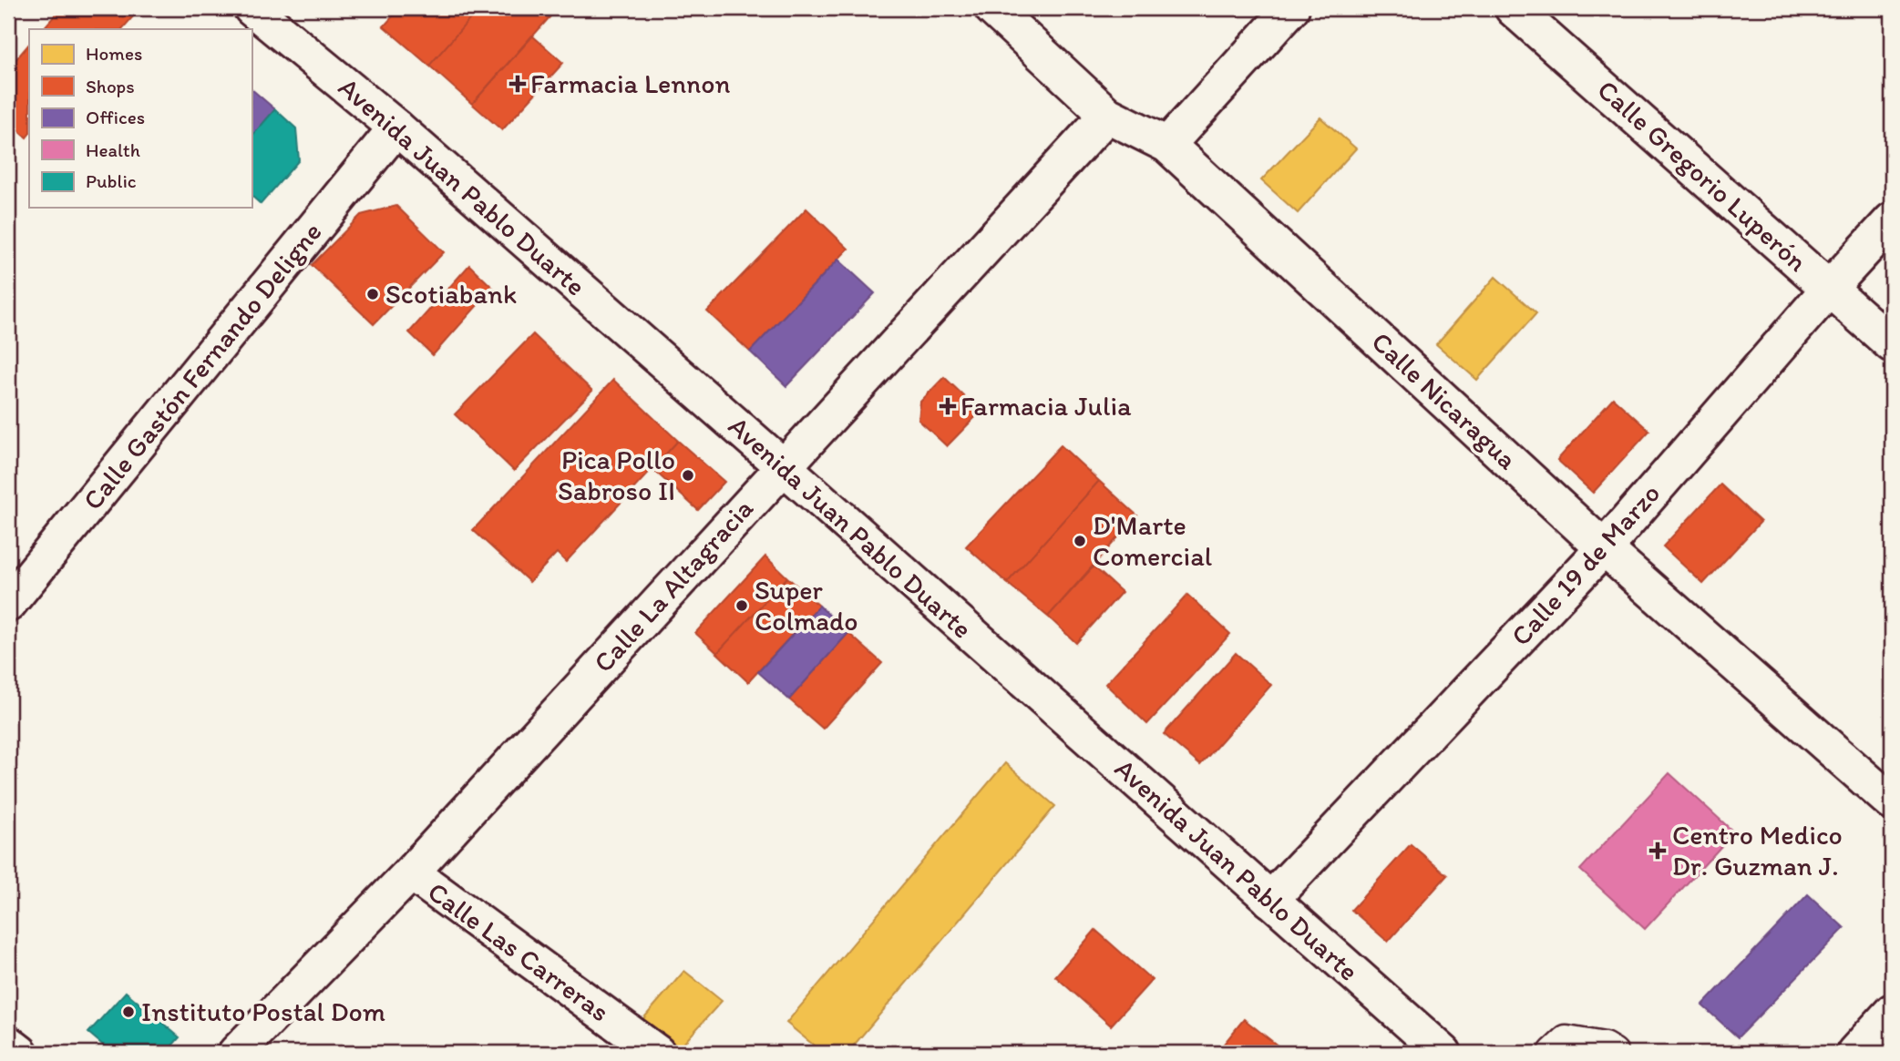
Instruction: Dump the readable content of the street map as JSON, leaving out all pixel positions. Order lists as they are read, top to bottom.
{
  "streets": {
    "street": [
      "Calle Gregorio Luperón",
      "Avenida Juan Pablo Duarte",
      "Calle Gastón Fernando Deligne",
      "Calle Nicaragua",
      "Calle 19 de Marzo",
      "Calle La Altagracia",
      "Calle Las Carreras"
    ]
  },
  "crossings": [
    ["Calle Gregorio Luperón", "Calle 19 de Marzo"],
    ["Avenida Juan Pablo Duarte", "Calle Gastón Fernando Deligne"],
    ["Avenida Juan Pablo Duarte", "Calle 19 de Marzo"],
    ["Avenida Juan Pablo Duarte", "Calle La Altagracia"],
    ["Calle Nicaragua", "Calle 19 de Marzo"],
    ["Calle Nicaragua", "Calle La Altagracia"],
    ["Calle La Altagracia", "Calle Las Carreras"]
  ],
  "places": {
    "health": ["Farmacia Lennon", "Farmacia Julia", "Centro Medico Dr. Guzman J."],
    "other": [
      "Scotiabank",
      "Pica Pollo Sabroso II",
      "D'Marte Comercial",
      "Super Colmado",
      "Instituto Postal Dom"
    ]
  },
  "legend": [
    "Homes",
    "Shops",
    "Offices",
    "Health",
    "Public"
  ]
}
